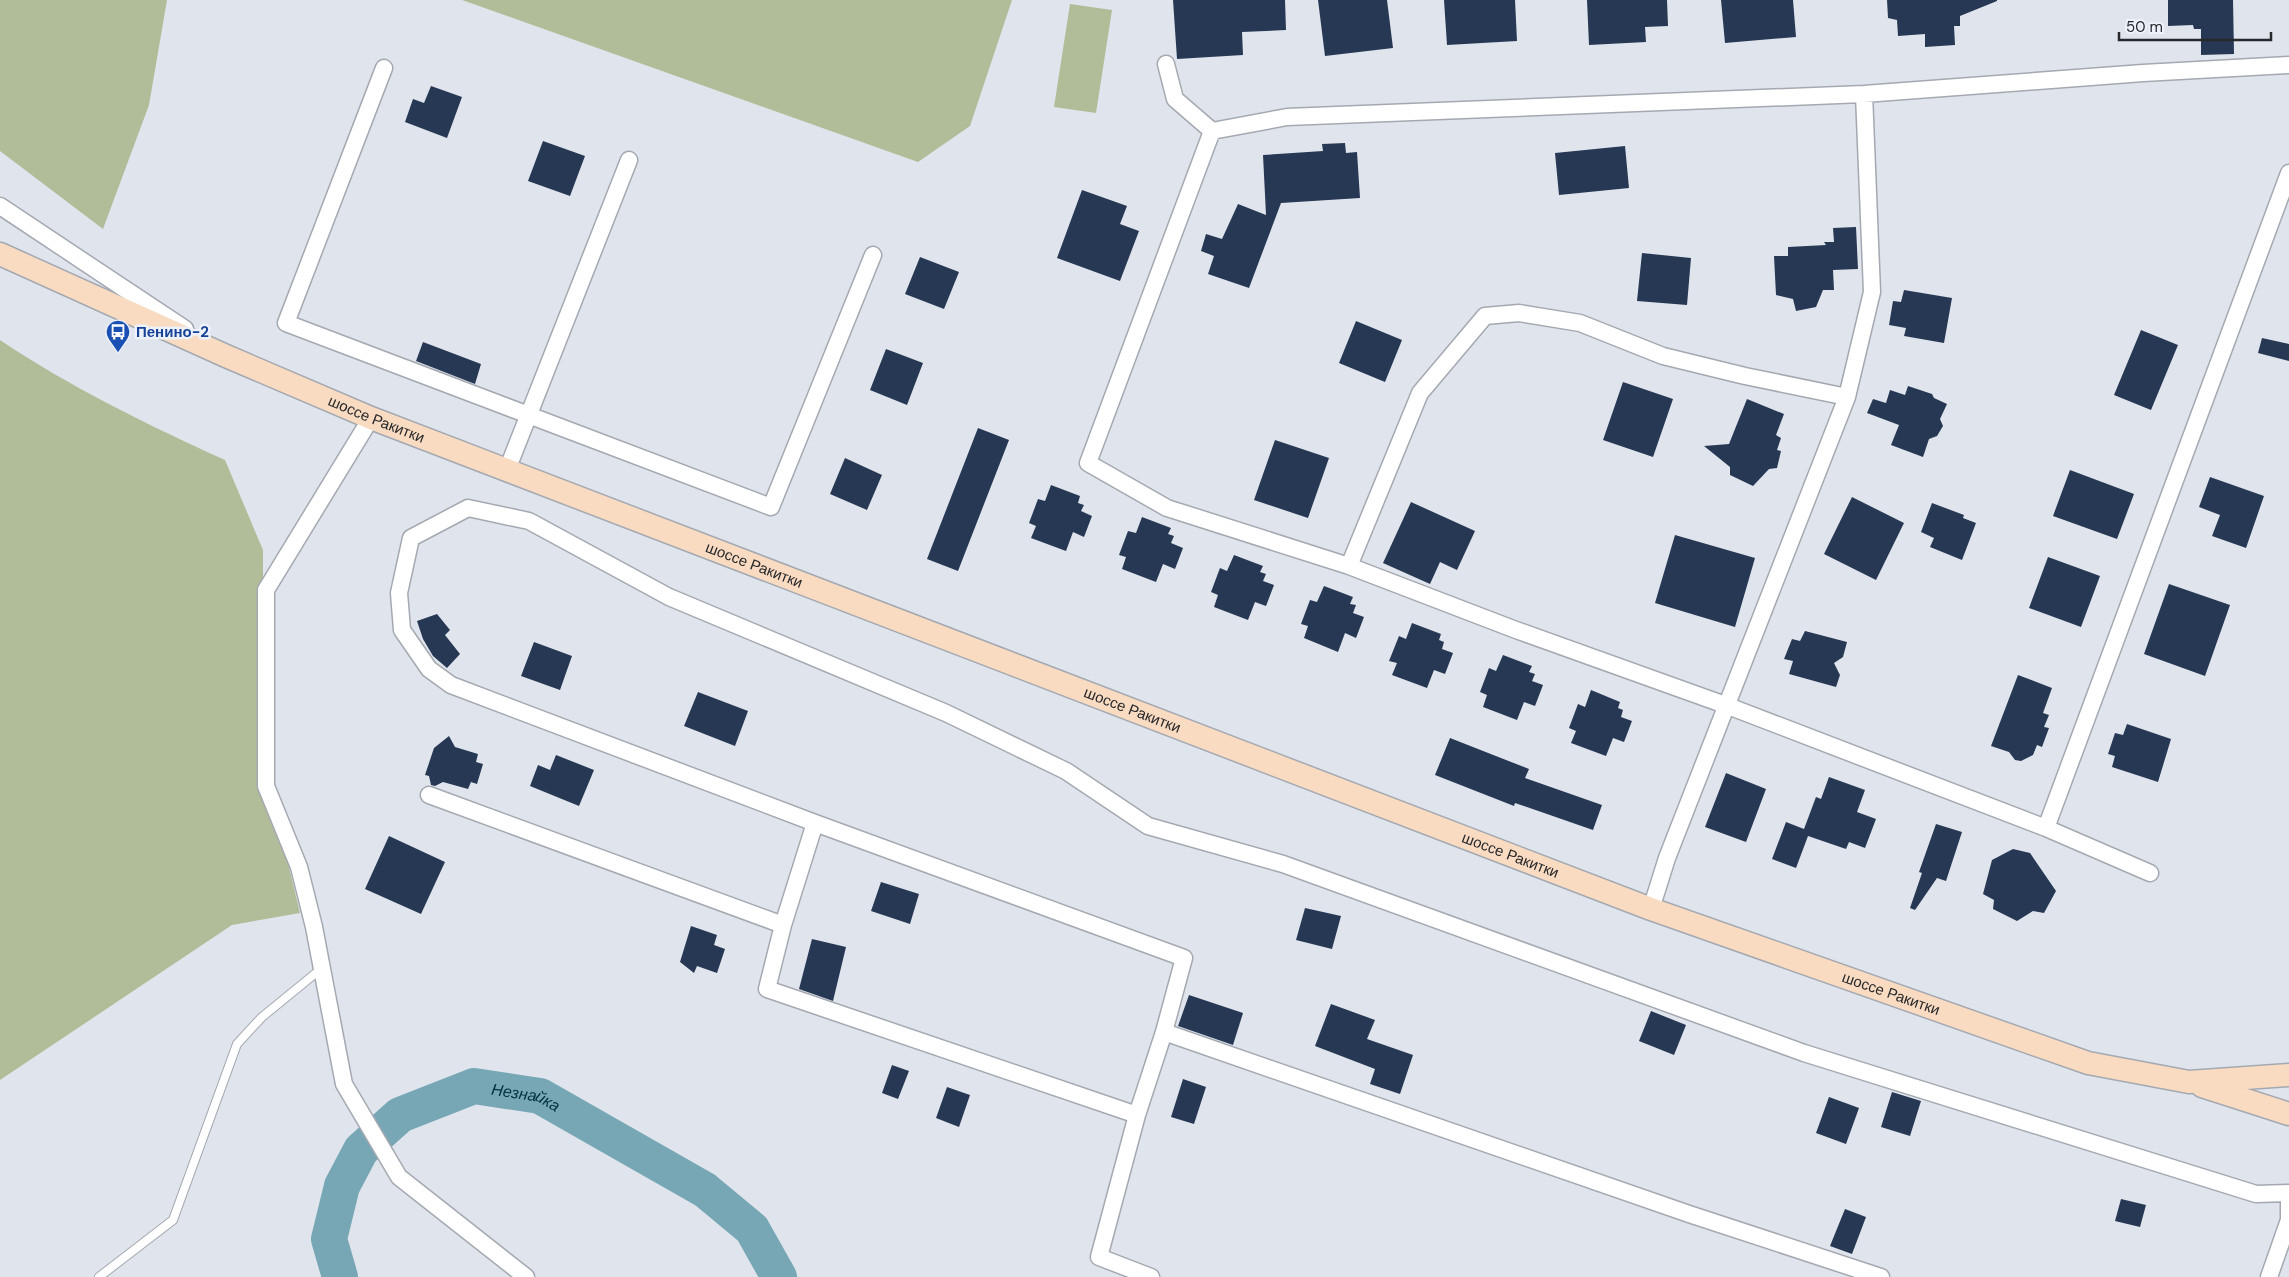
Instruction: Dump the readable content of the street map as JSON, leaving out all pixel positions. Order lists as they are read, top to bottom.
{
  "streets": {
    "main road": ["шоссе Ракитки"]
  },
  "water": ["Незнайка"],
  "places": {
    "bus stop": ["Пенино-2"]
  },
  "scale_bar": "50 m"
}
